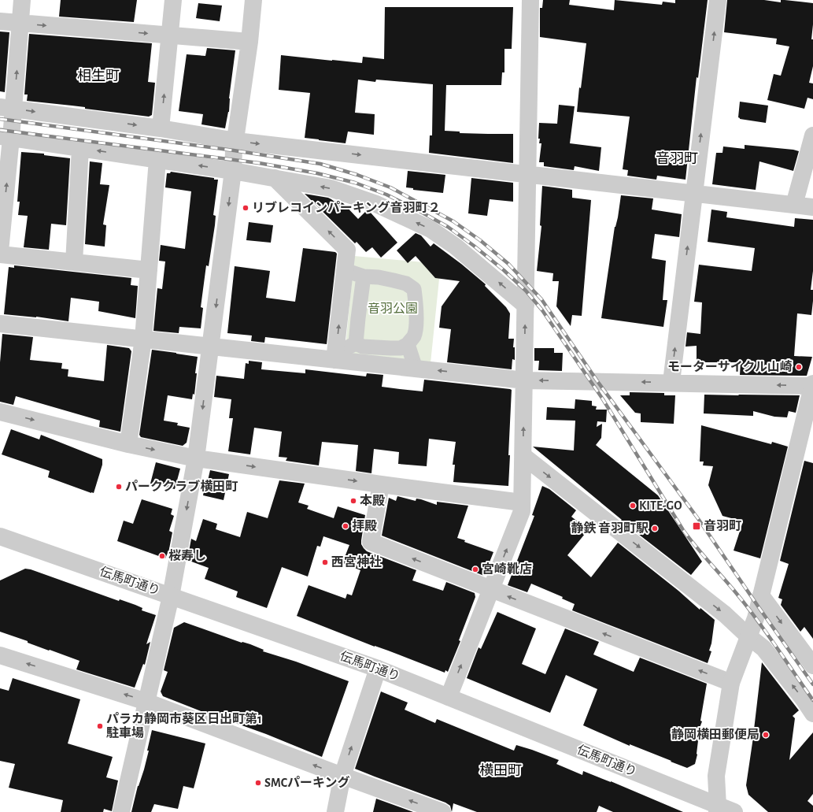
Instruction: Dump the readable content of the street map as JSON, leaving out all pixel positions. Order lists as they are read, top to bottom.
{
  "streets": {
    "street": ["伝馬町通り"]
  },
  "districts": ["相生町", "音羽町", "横田町"],
  "parks": ["音羽公園"],
  "places": {
    "other": [
      "リブレコインパーキング音羽町２",
      "モーターサイクル山崎",
      "パーククラブ横田町",
      "本殿",
      "KITE-GO",
      "拝殿",
      "静鉄 音羽町駅",
      "桜寿し",
      "西宮神社",
      "宮崎靴店",
      "パラカ静岡市葵区日出町第1 駐車場",
      "静岡横田郵便局",
      "SMCパーキング"
    ],
    "transit": ["音羽町"]
  }
}
